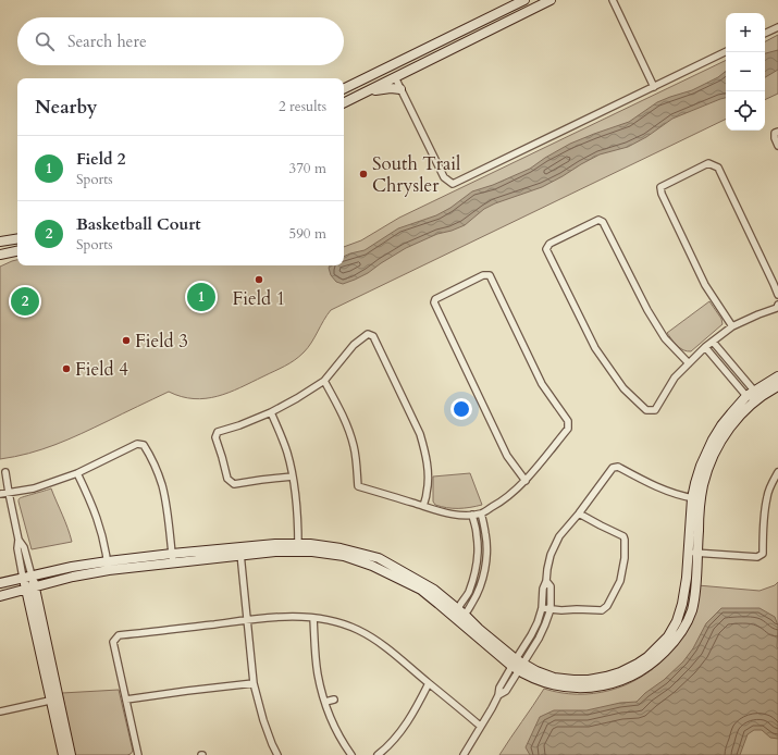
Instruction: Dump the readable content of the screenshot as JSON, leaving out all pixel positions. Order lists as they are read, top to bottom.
{
  "places": [
    "South Trail Chrysler",
    "Field 1",
    "Field 3",
    "Field 4"
  ],
  "page": {
    "map_buttons": ["+", "−"],
    "search": "Search here",
    "heading": ["Nearby", "2 results"],
    "list": [
      {
        "mark": "1",
        "name": "Field 2",
        "note": "Sports",
        "value": "370 m"
      },
      {
        "mark": "2",
        "name": "Basketball Court",
        "note": "Sports",
        "value": "590 m"
      }
    ],
    "pins": ["1", "2"]
  }
}
